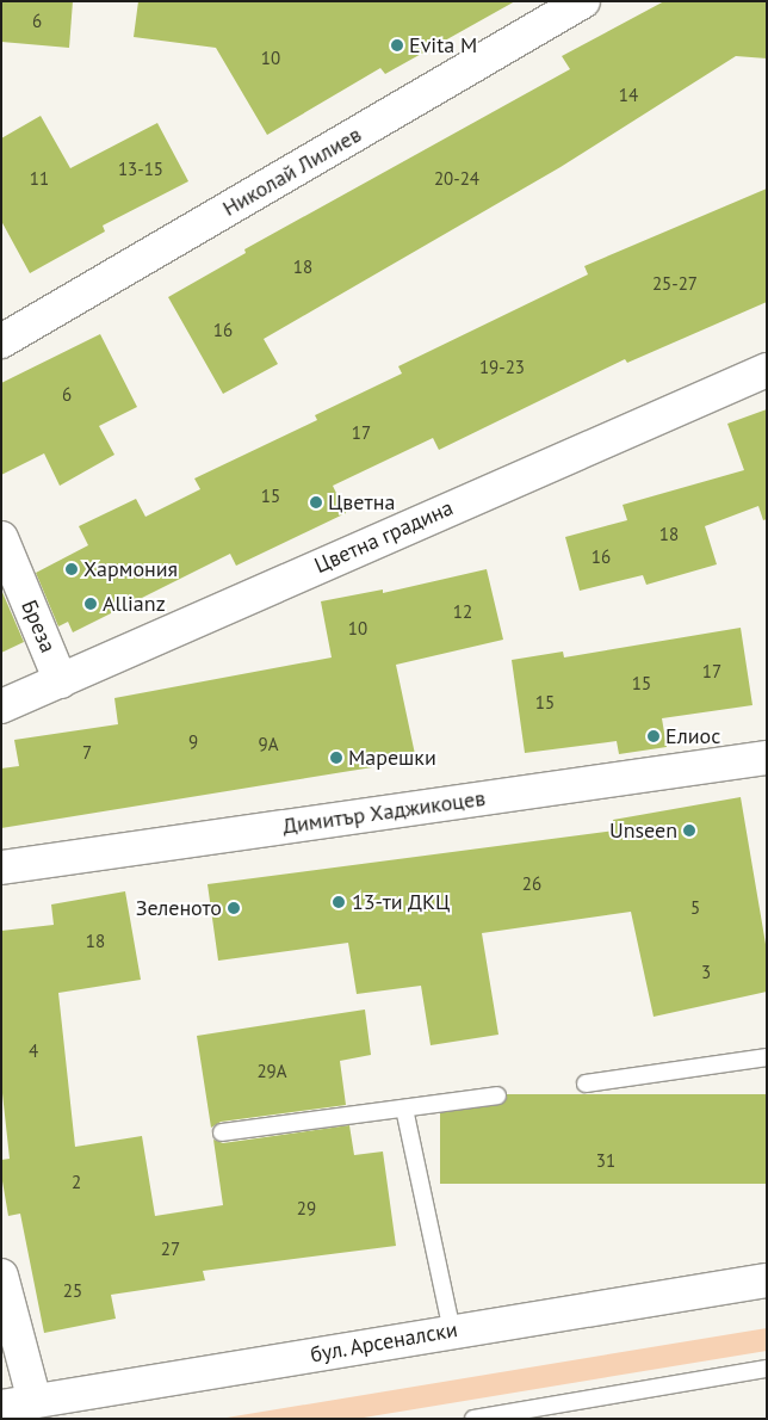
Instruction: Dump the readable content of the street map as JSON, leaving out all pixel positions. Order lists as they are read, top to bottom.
{
  "streets": {
    "street": [
      "Николай Лилиев",
      "Цветна градина",
      "Бреза",
      "Димитър Хаджикоцев",
      "бул. Арсеналски"
    ]
  },
  "crossings": [
    ["Цветна градина", "Бреза"]
  ],
  "places": [
    "Evita M",
    "Цветна",
    "Хармония",
    "Allianz",
    "Елиос",
    "Марешки",
    "Unseen",
    "13-ти ДКЦ",
    "Зеленото"
  ],
  "house_numbers": [
    "6",
    "10",
    "14",
    "13-15",
    "11",
    "20-24",
    "18",
    "25-27",
    "16",
    "19-23",
    "6",
    "17",
    "15",
    "18",
    "16",
    "12",
    "10",
    "17",
    "15",
    "15",
    "9",
    "9А",
    "7",
    "26",
    "5",
    "18",
    "3",
    "4",
    "29А",
    "31",
    "2",
    "29",
    "27",
    "25"
  ]
}
